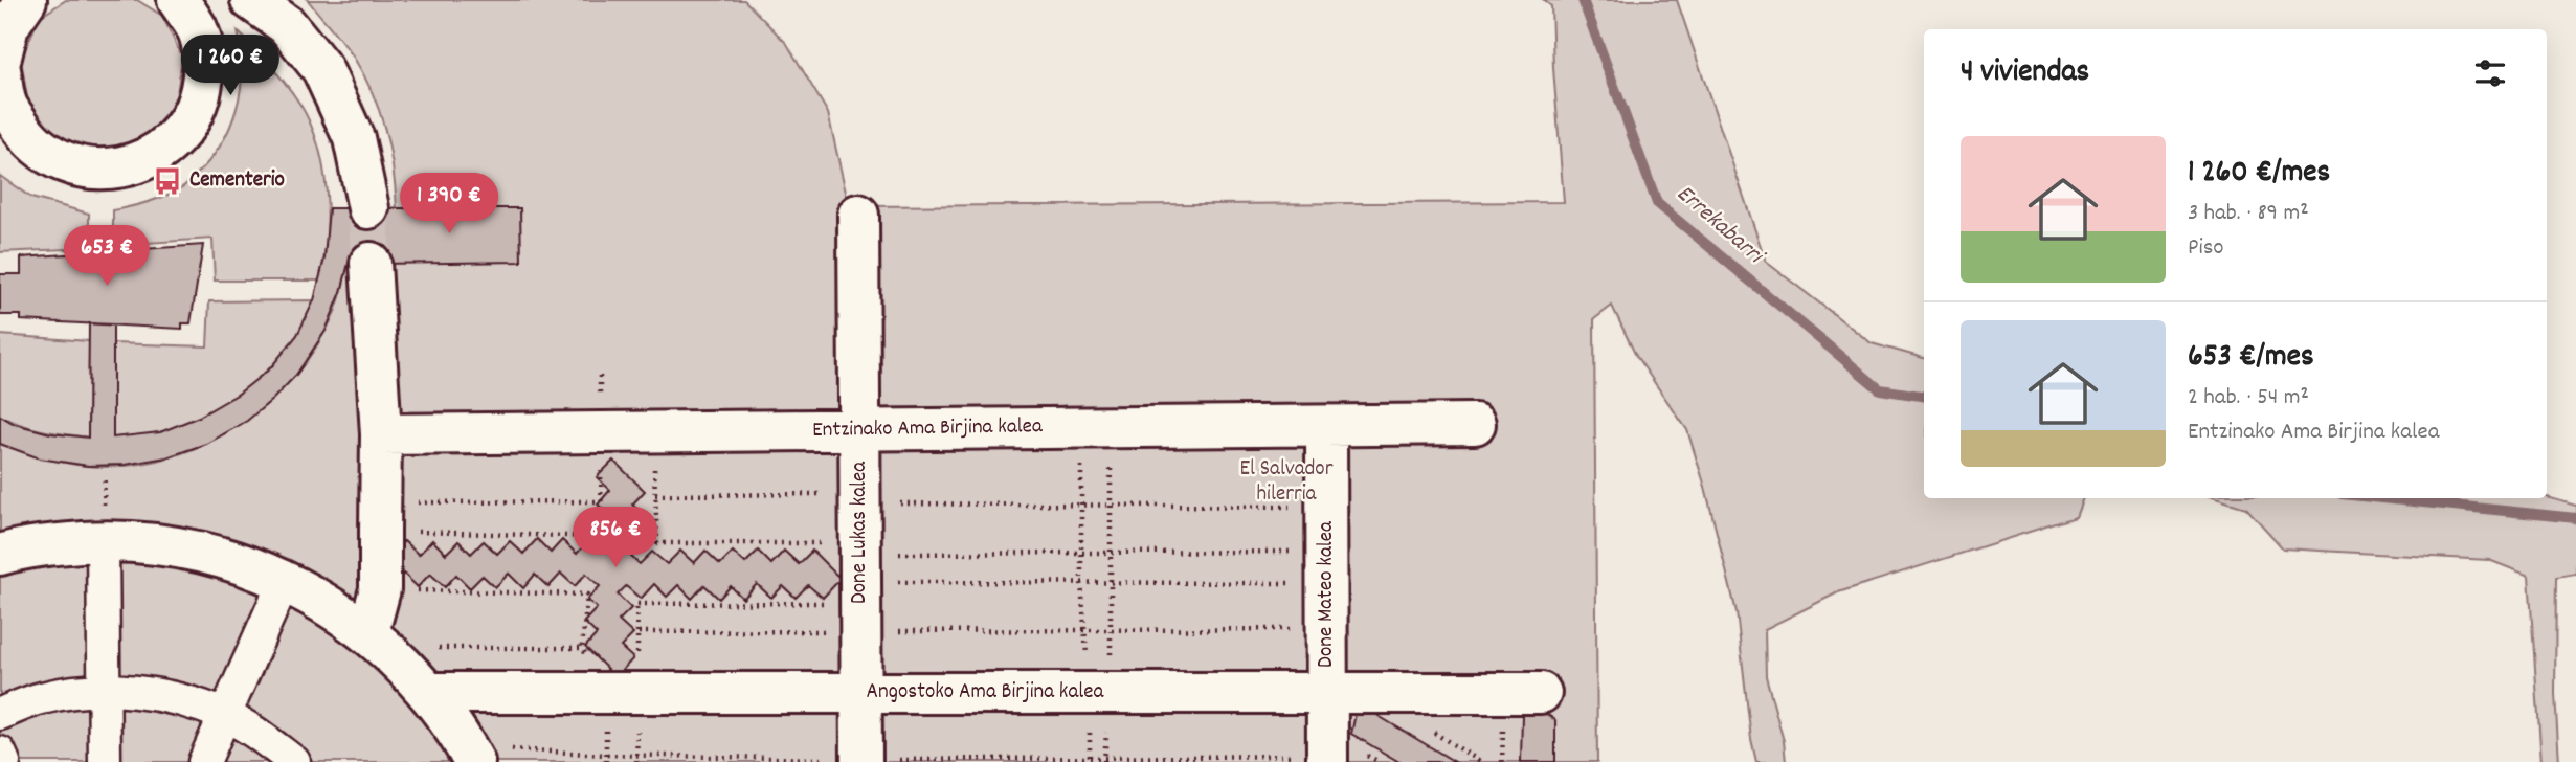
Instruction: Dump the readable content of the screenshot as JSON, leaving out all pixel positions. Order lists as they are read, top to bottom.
{
  "streets": {
    "street": [
      "Entzinako Ama Birjina kalea",
      "Done Lukas kalea",
      "Done Mateo kalea",
      "Angostoko Ama Birjina kalea"
    ]
  },
  "crossings": [
    ["Entzinako Ama Birjina kalea", "Done Lukas kalea"],
    ["Entzinako Ama Birjina kalea", "Done Mateo kalea"],
    ["Done Lukas kalea", "Angostoko Ama Birjina kalea"],
    ["Done Mateo kalea", "Angostoko Ama Birjina kalea"]
  ],
  "water": ["Errekabarri"],
  "parks": ["El Salvador hilerria"],
  "places": {
    "bus stop": ["Cementerio"]
  },
  "page": {
    "heading": "4 viviendas",
    "price": [
      "1 260 €",
      "1 390 €",
      "653 €",
      "856 €"
    ],
    "list": [
      {
        "name": "1 260 €/mes",
        "note": "3 hab. · 89 m² · Piso"
      },
      {
        "name": "653 €/mes",
        "note": "2 hab. · 54 m² · Entzinako Ama Birjina kalea"
      }
    ]
  }
}
